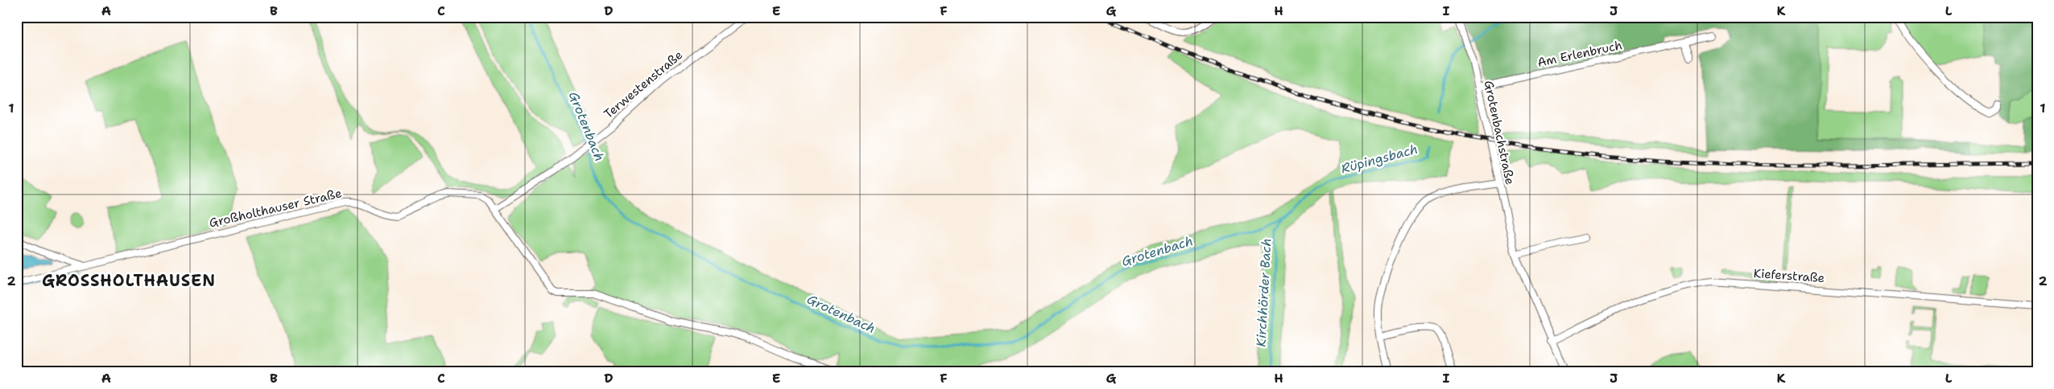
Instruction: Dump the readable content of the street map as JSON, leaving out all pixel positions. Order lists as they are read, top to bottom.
{
  "streets": {
    "street": [
      "Am Erlenbruch",
      "Terwestenstraße",
      "Grotenbachstraße",
      "Großholthauser Straße",
      "Kieferstraße"
    ]
  },
  "crossings": [
    ["Am Erlenbruch", "Grotenbachstraße"],
    ["Terwestenstraße", "Großholthauser Straße"],
    ["Grotenbachstraße", "Kieferstraße"]
  ],
  "districts": ["GROSSHOLTHAUSEN"],
  "water": ["Grotenbach", "Rüpingsbach", "Kirchhörder Bach"],
  "grid": {
    "columns": [
      "A",
      "B",
      "C",
      "D",
      "E",
      "F",
      "G",
      "H",
      "I",
      "J",
      "K",
      "L"
    ],
    "rows": ["1", "2"]
  }
}
